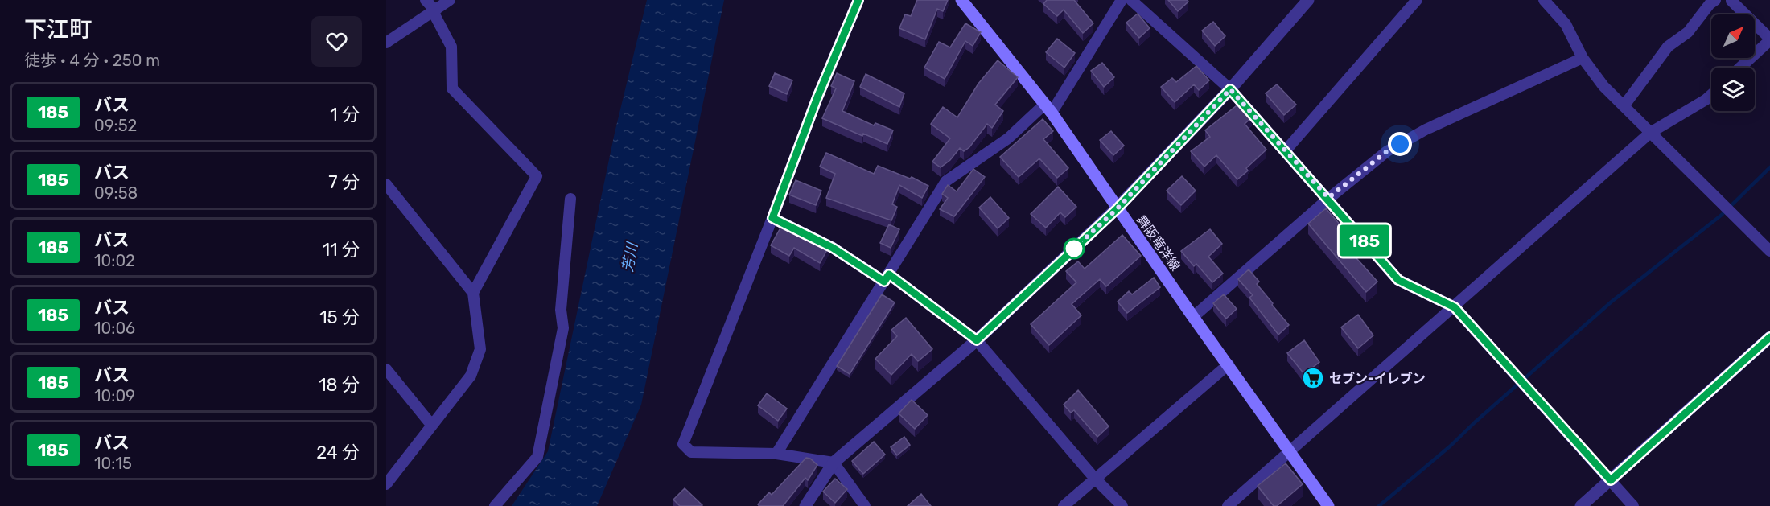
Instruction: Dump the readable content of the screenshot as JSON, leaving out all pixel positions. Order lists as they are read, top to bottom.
{
  "streets": {
    "main road": ["舞阪竜洋線"]
  },
  "water": ["芳川"],
  "places": {
    "supermarket": ["セブン-イレブン"]
  },
  "lines": ["bus line 185"],
  "north": "top right",
  "page": {
    "heading": ["下江町", "徒歩 · 4 分 · 250 m"],
    "on_map": "185",
    "list": [
      {
        "mark": "185",
        "name": "バス",
        "note": "09:52",
        "value": "1 分"
      },
      {
        "mark": "185",
        "name": "バス",
        "note": "09:58",
        "value": "7 分"
      },
      {
        "mark": "185",
        "name": "バス",
        "note": "10:02",
        "value": "11 分"
      },
      {
        "mark": "185",
        "name": "バス",
        "note": "10:06",
        "value": "15 分"
      },
      {
        "mark": "185",
        "name": "バス",
        "note": "10:09",
        "value": "18 分"
      },
      {
        "mark": "185",
        "name": "バス",
        "note": "10:15",
        "value": "24 分"
      }
    ]
  }
}
